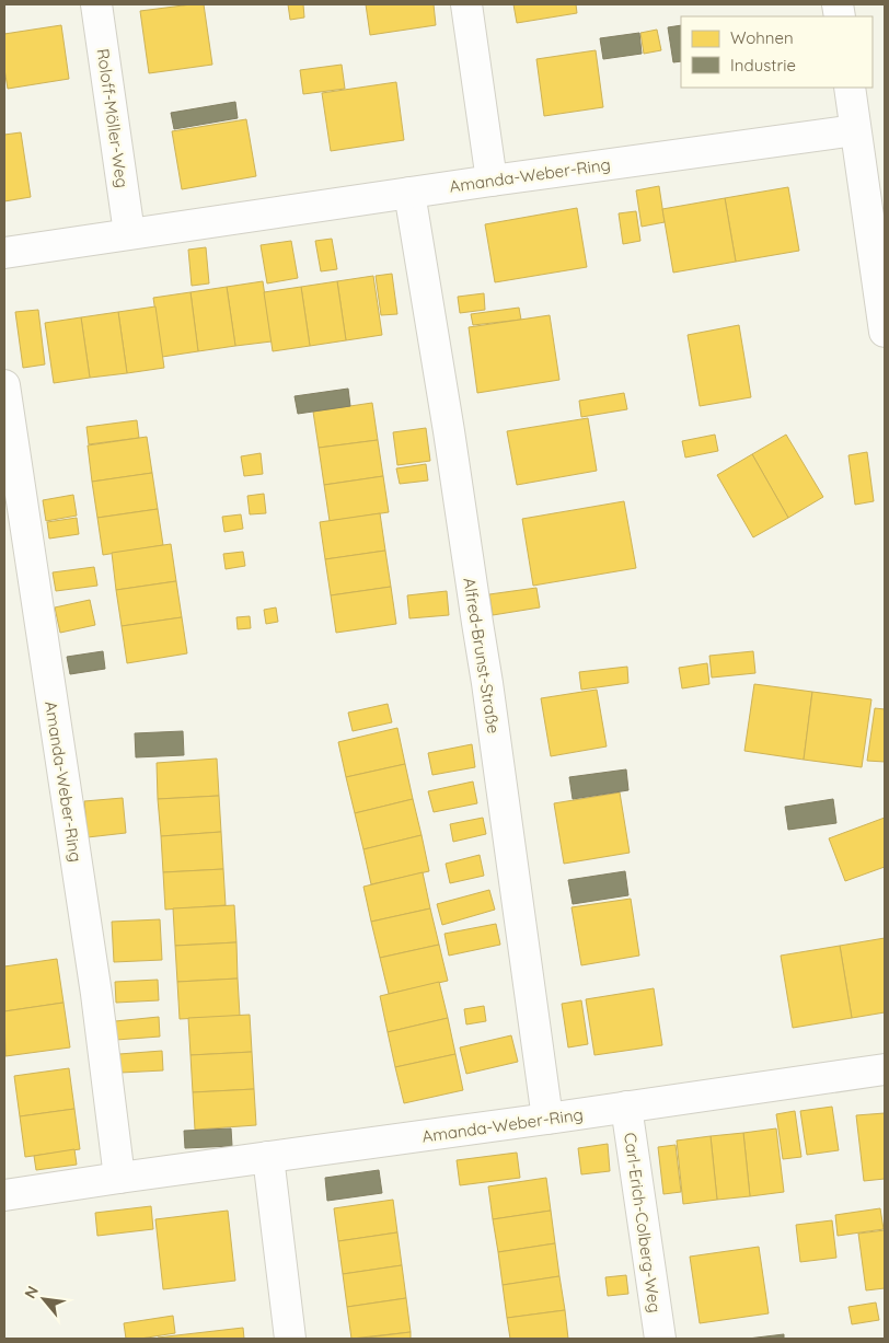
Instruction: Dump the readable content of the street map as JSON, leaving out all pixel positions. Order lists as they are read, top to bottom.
{
  "streets": {
    "street": [
      "Roloff-Möller-Weg",
      "Amanda-Weber-Ring",
      "Alfred-Brunst-Straße",
      "Carl-Erich-Colberg-Weg"
    ]
  },
  "crossings": [
    ["Roloff-Möller-Weg", "Amanda-Weber-Ring"],
    ["Amanda-Weber-Ring", "Alfred-Brunst-Straße"],
    ["Amanda-Weber-Ring", "Carl-Erich-Colberg-Weg"]
  ],
  "legend": ["Wohnen", "Industrie"],
  "north": "top left"
}
